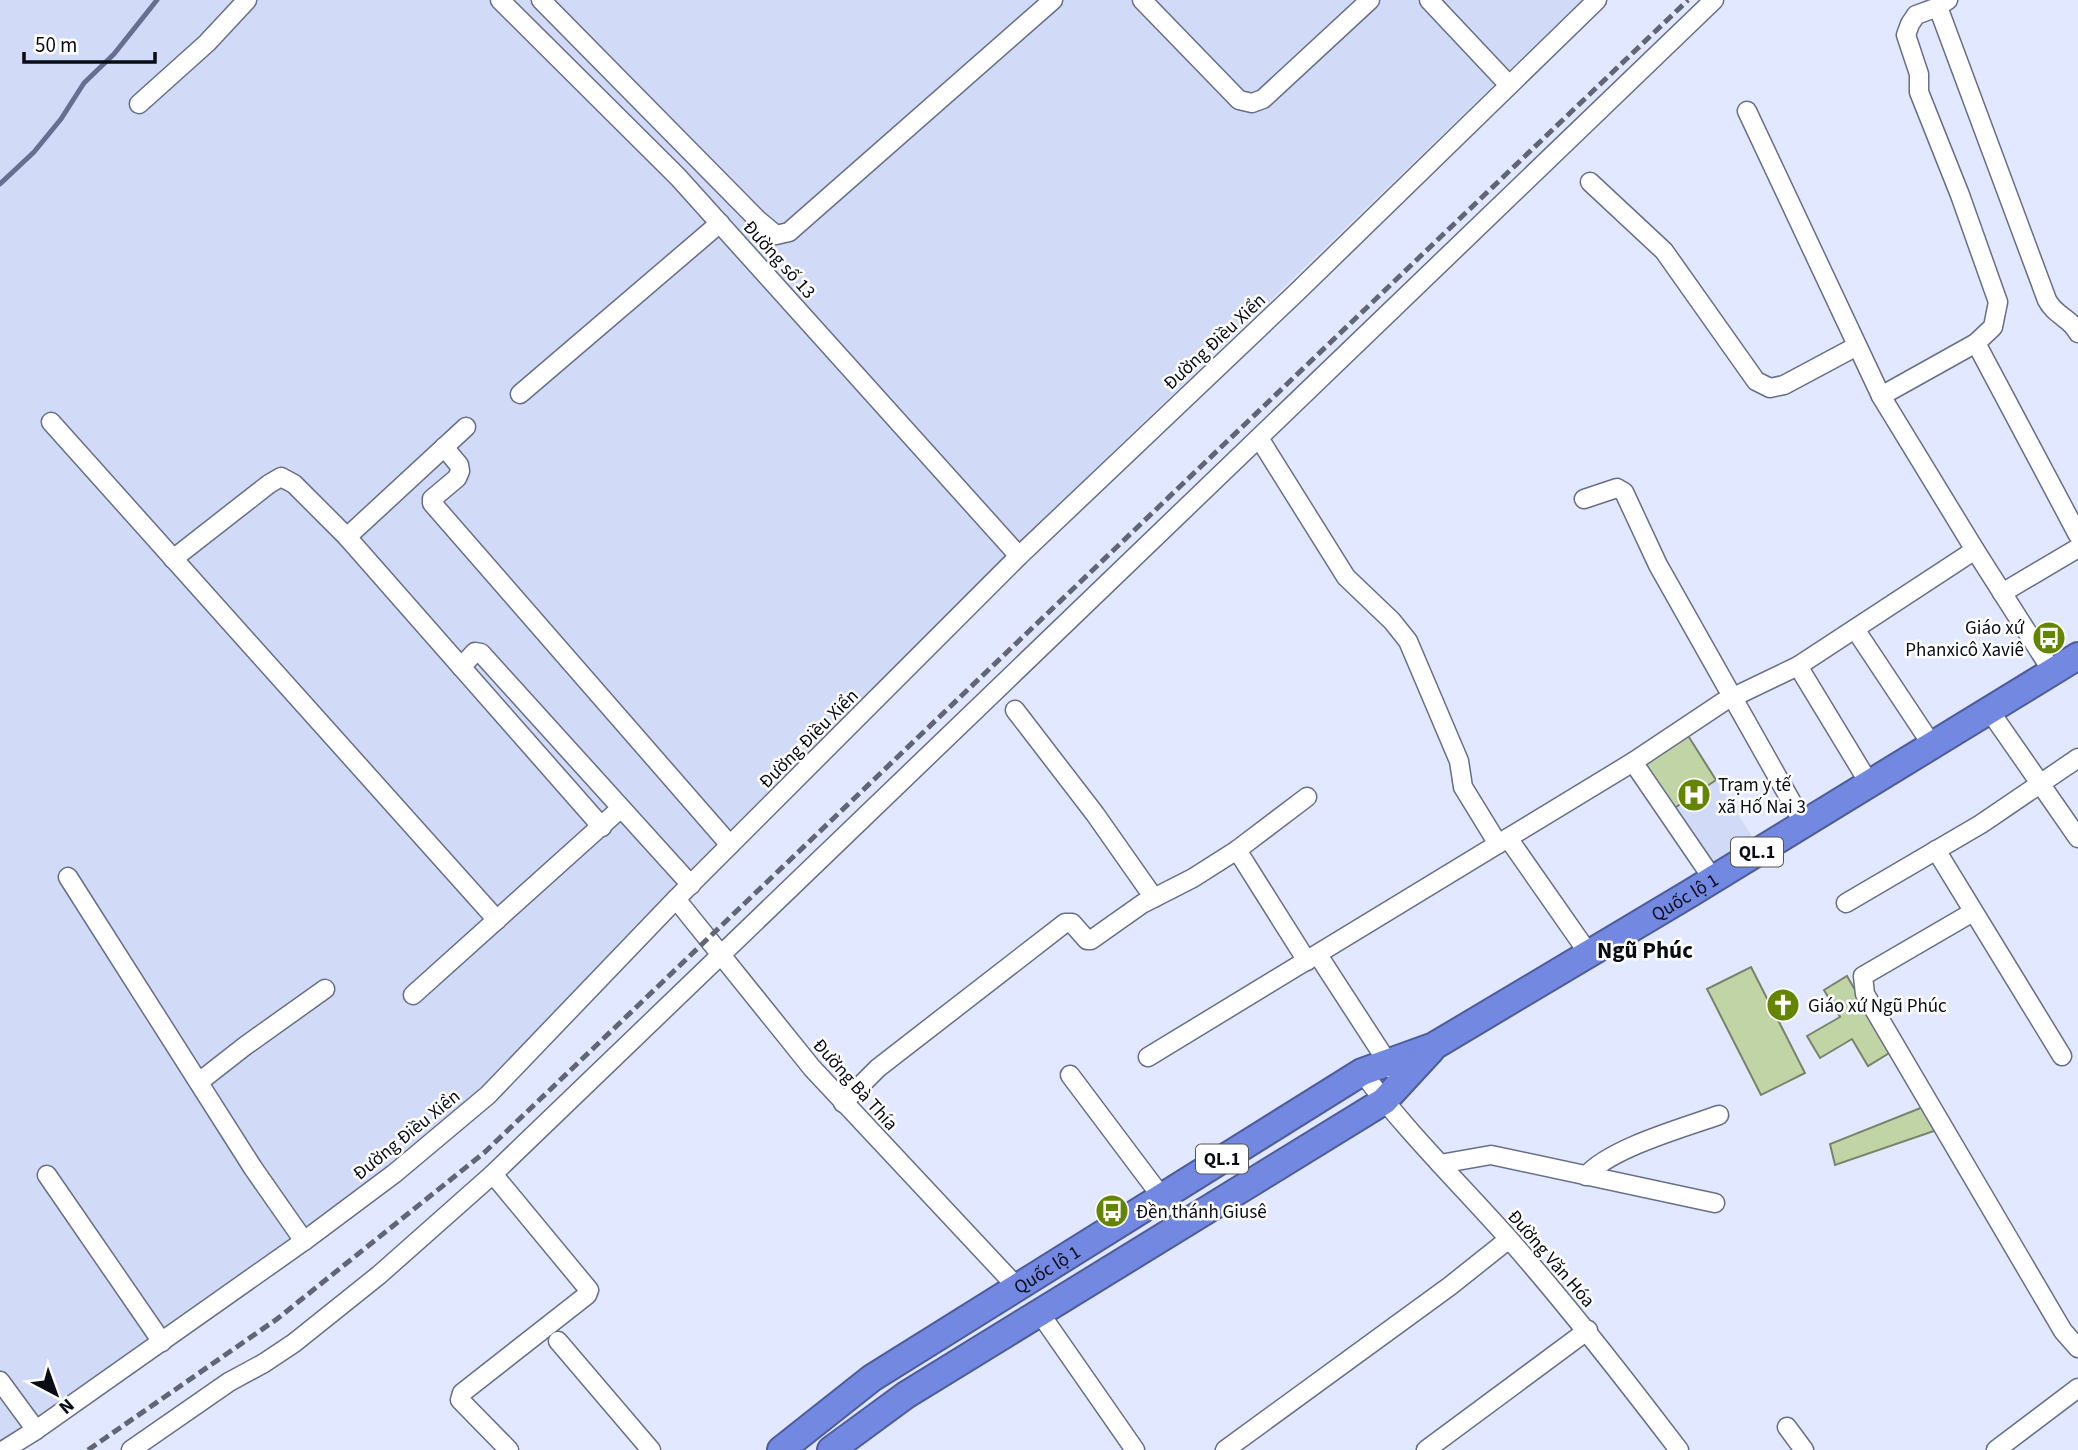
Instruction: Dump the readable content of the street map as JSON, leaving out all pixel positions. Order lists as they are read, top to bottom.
{
  "streets": {
    "highway": ["QL.1", "Quốc lộ 1"],
    "street": [
      "Đường số 13",
      "Đường Điều Xiển",
      "Đường Bà Thía",
      "Đường Văn Hóa"
    ]
  },
  "crossings": [
    ["Đường số 13", "Đường Điều Xiển"],
    ["Đường Điều Xiển", "Đường Bà Thía"],
    ["Quốc lộ 1", "Đường Bà Thía"],
    ["Quốc lộ 1", "Đường Văn Hóa"]
  ],
  "districts": ["Ngũ Phúc"],
  "places": {
    "bus stop": ["Giáo xứ Phanxicô Xaviê", "Đền thánh Giusê"],
    "hospital": ["Trạm y tế xã Hố Nai 3"],
    "church": ["Giáo xứ Ngũ Phúc"]
  },
  "scale_bar": "50 m",
  "north": "bottom right"
}
